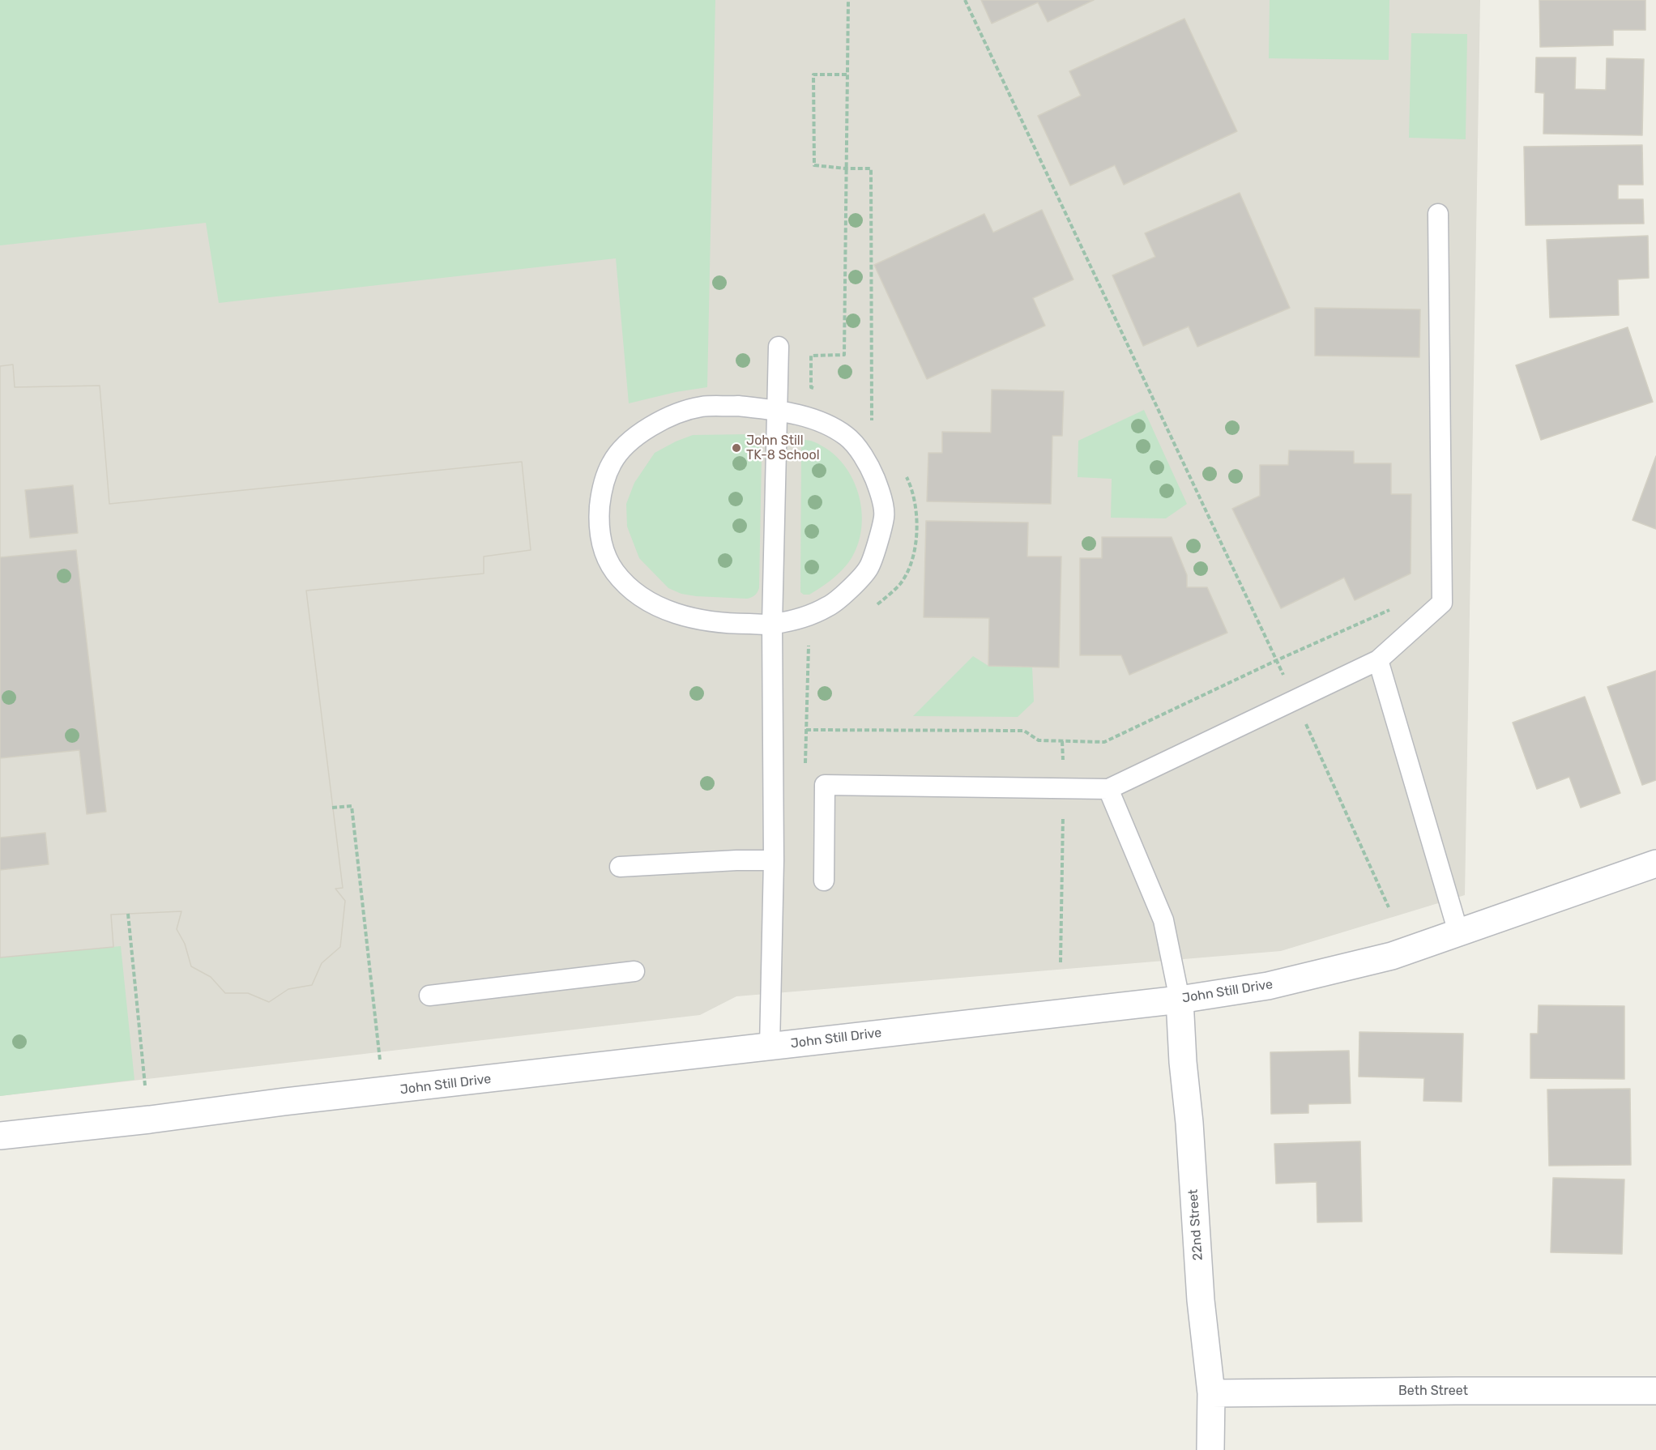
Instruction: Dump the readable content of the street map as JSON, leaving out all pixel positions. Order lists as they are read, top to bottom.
{
  "streets": {
    "street": ["John Still Drive", "22nd Street", "Beth Street"]
  },
  "crossings": [
    ["John Still Drive", "22nd Street"],
    ["22nd Street", "Beth Street"]
  ],
  "places": ["John Still TK-8 School"]
}
